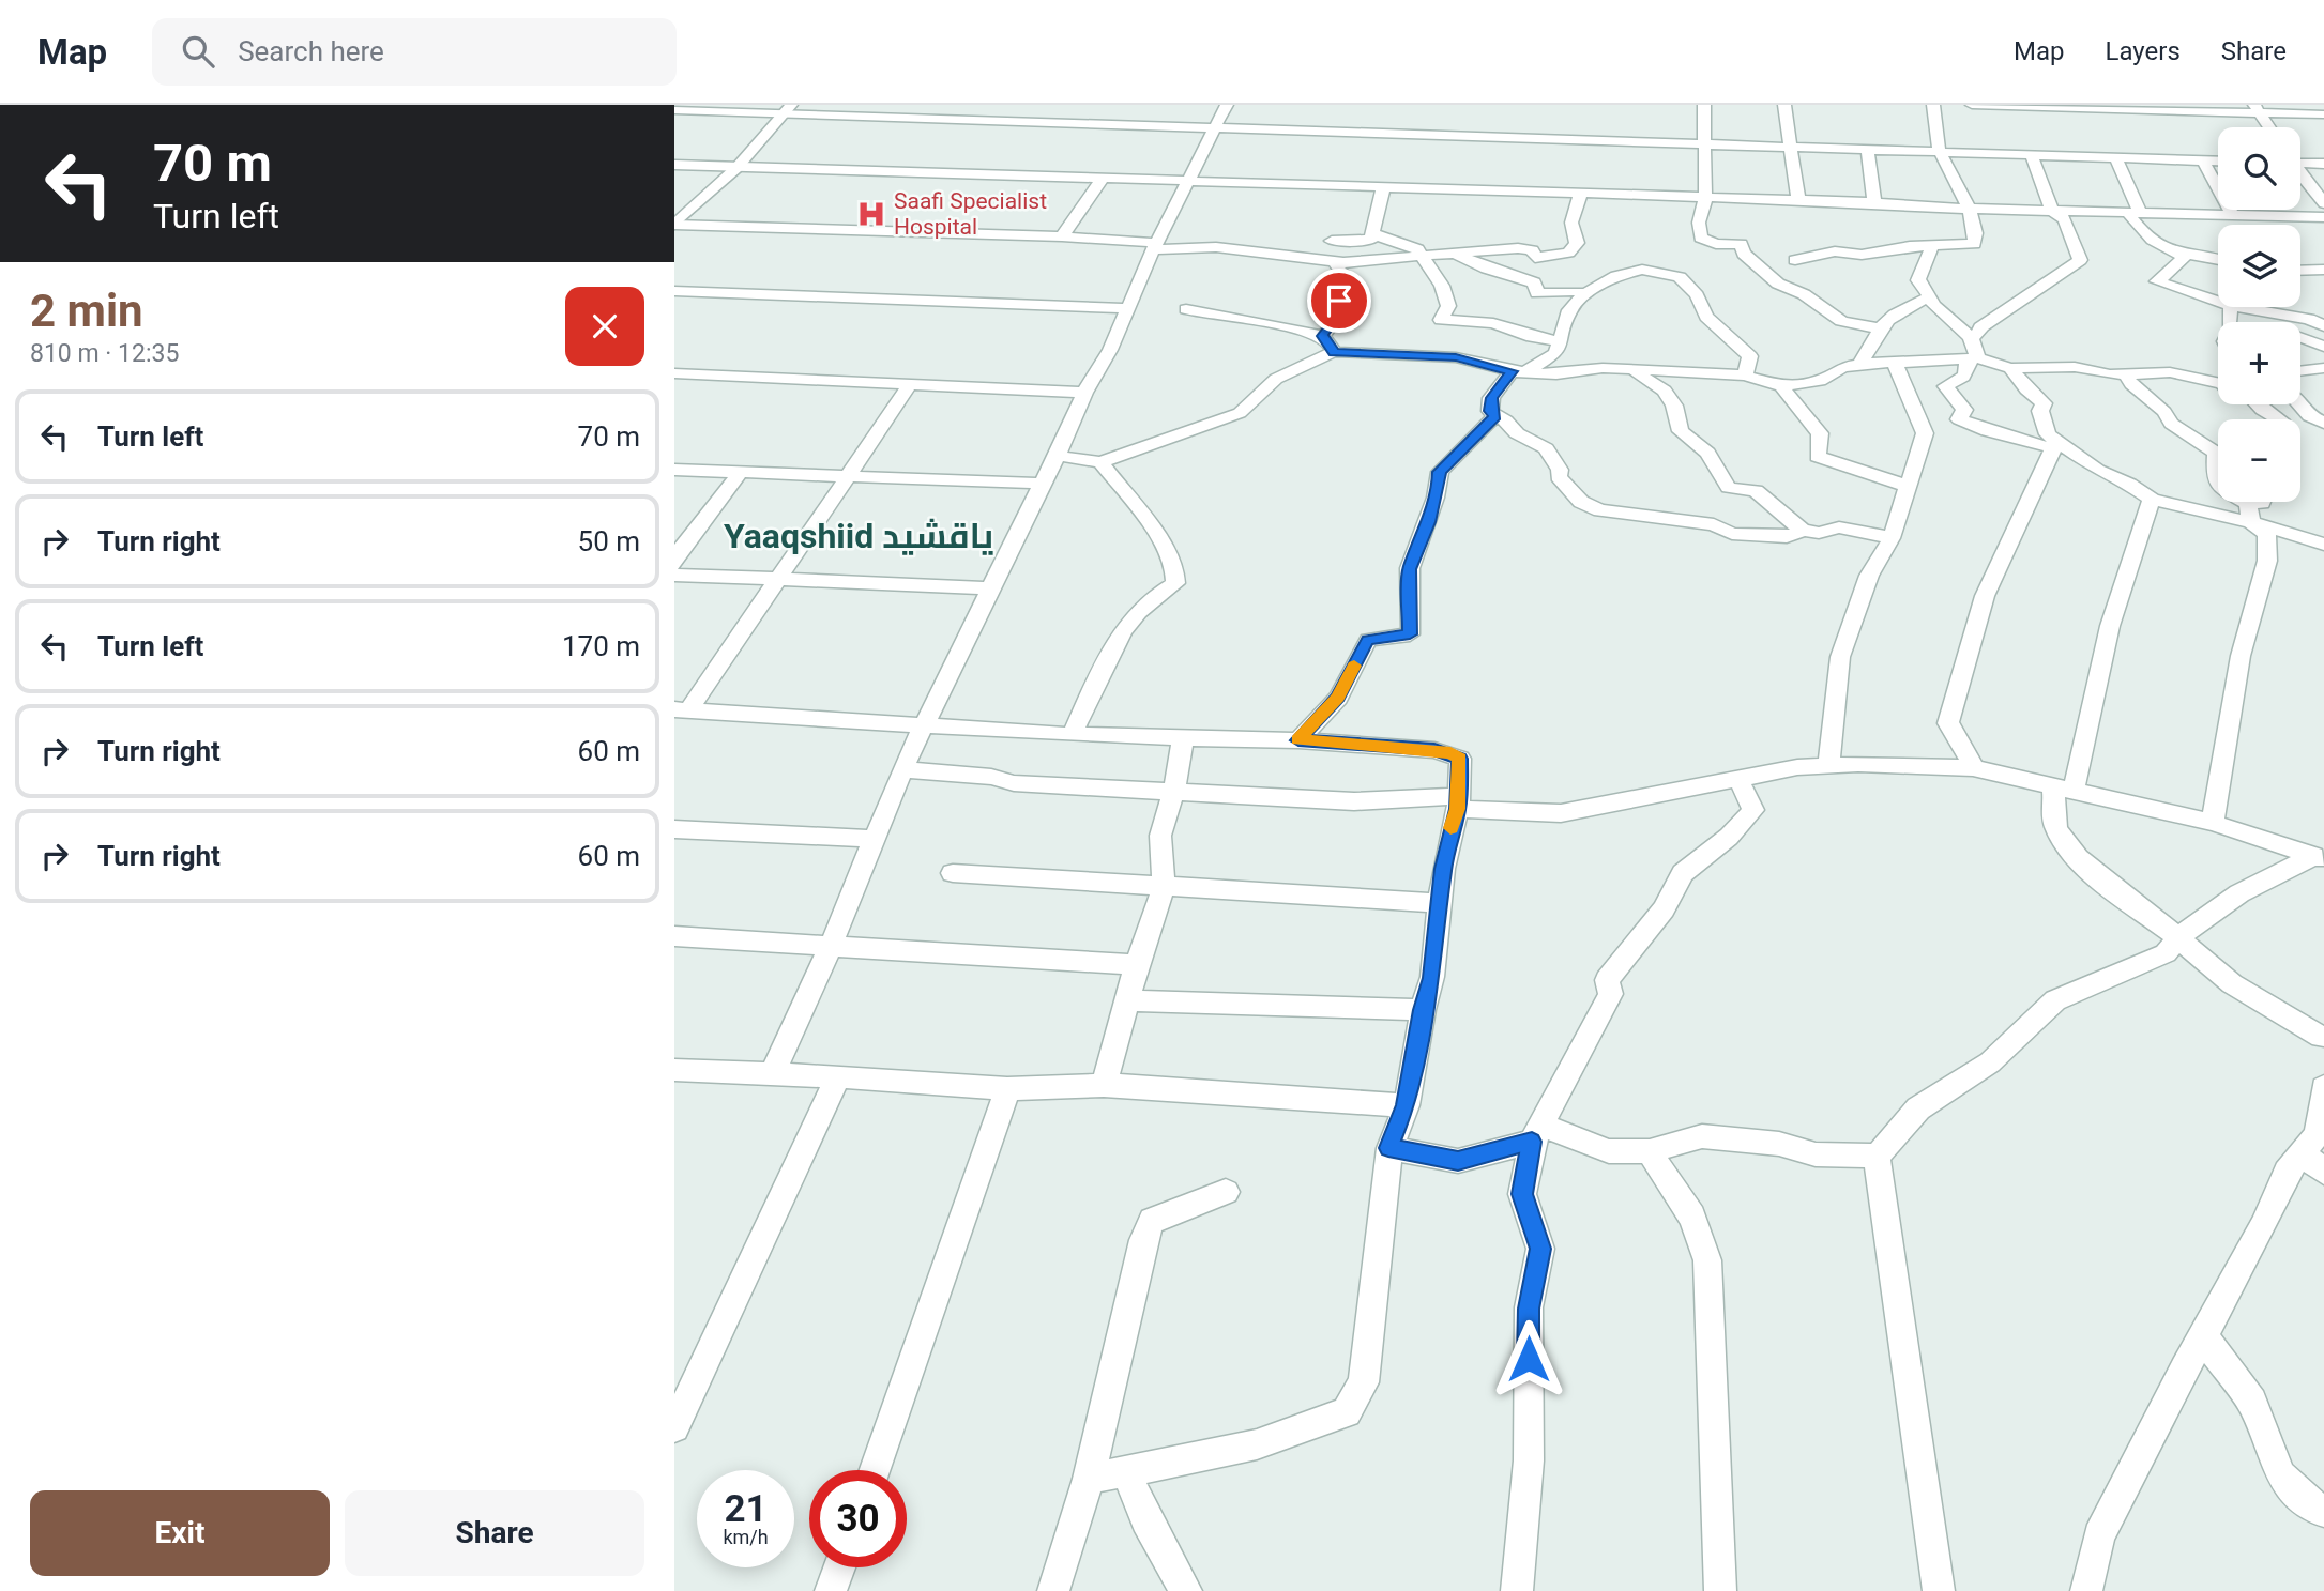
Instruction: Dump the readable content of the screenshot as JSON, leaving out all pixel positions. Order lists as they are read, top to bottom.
{
  "districts": ["Yaaqshiid ياقشيد"],
  "places": {
    "hospital": ["Saafi Specialist Hospital"]
  },
  "page": {
    "header": "Map",
    "search": "Search here",
    "nav": ["Map", "Layers", "Share"],
    "turn": ["70 m", "Turn left"],
    "map_buttons": ["+", "−"],
    "heading": ["2 min", "810 m · 12:35"],
    "list": [
      {
        "name": "Turn left",
        "value": "70 m"
      },
      {
        "name": "Turn right",
        "value": "50 m"
      },
      {
        "name": "Turn left",
        "value": "170 m"
      },
      {
        "name": "Turn right",
        "value": "60 m"
      },
      {
        "name": "Turn right",
        "value": "60 m"
      }
    ],
    "speed": "21 km/h",
    "limit": "30",
    "buttons": ["Exit", "Share"]
  }
}
